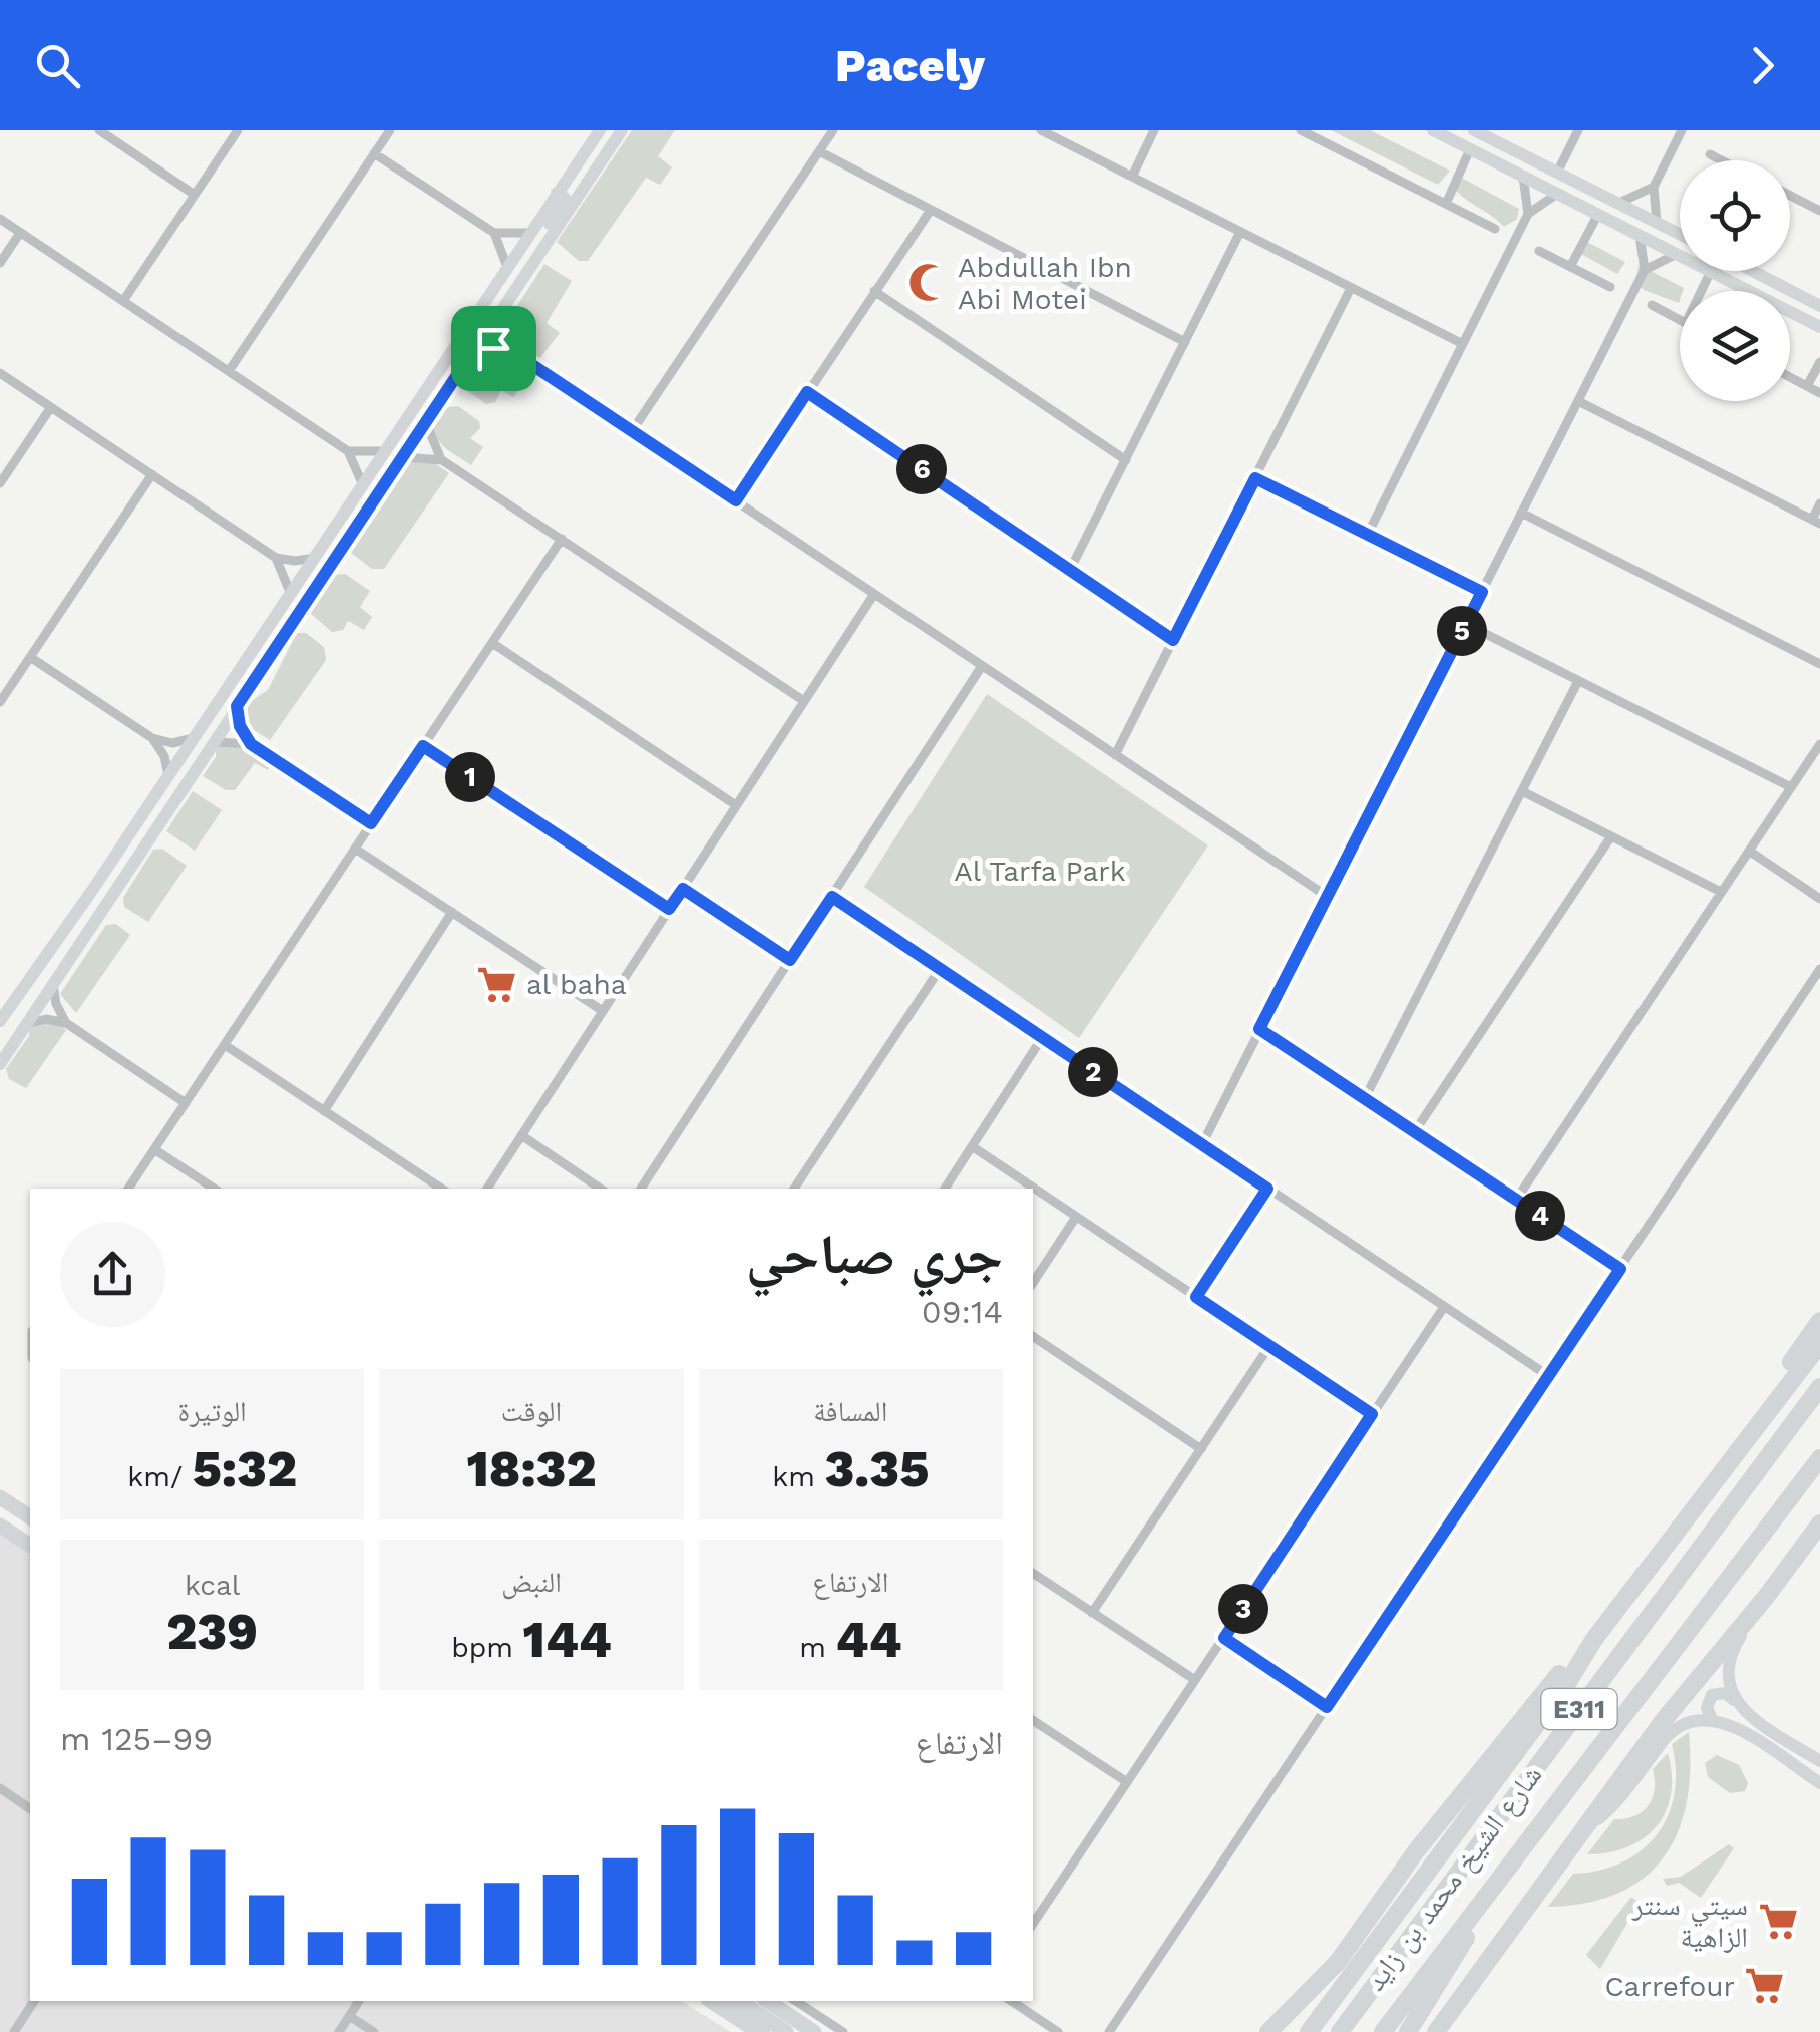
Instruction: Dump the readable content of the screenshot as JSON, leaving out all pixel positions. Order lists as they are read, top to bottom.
{
  "streets": {
    "highway": ["E311", "شارع الشيخ محمد بن زايد"]
  },
  "parks": ["Al Tarfa Park"],
  "places": {
    "mosque": ["Abdullah Ibn Abi Motei"],
    "supermarket": ["al baha", "سيتي سنتر الزاهية", "Carrefour"]
  },
  "page": {
    "header": "Pacely",
    "pins": [
      "6",
      "5",
      "1",
      "2",
      "4",
      "3"
    ],
    "heading": ["جري صباحي", "09:14"],
    "stats": [
      ["المسافة", "3.35 km"],
      ["الوقت", "18:32"],
      ["الوتيرة", "5:32 /km"],
      ["الارتفاع", "44 m"],
      ["النبض", "144 bpm"],
      ["kcal", "239"]
    ],
    "chart": ["الارتفاع", "99–125 m"]
  }
}
